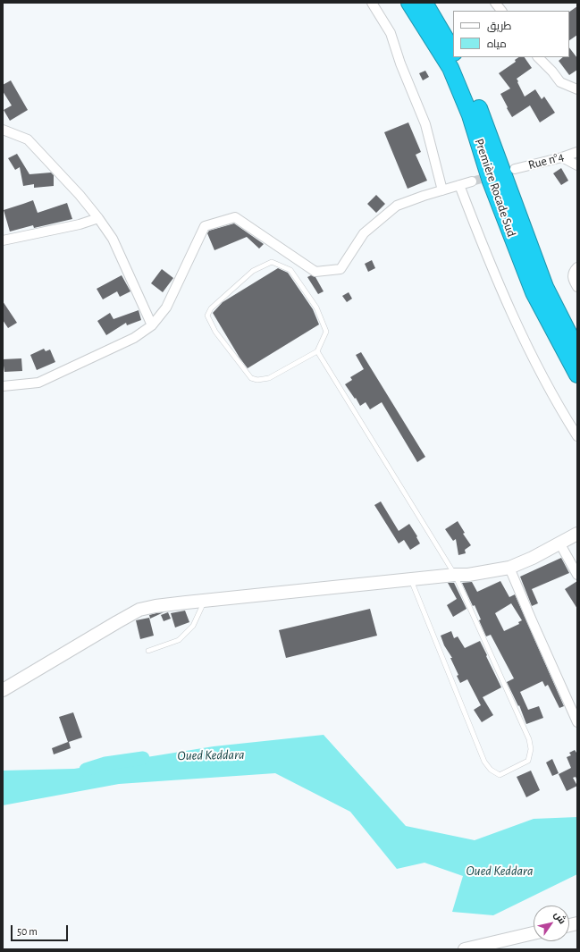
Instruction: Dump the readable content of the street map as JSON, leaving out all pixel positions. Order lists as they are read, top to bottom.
{
  "streets": {
    "highway": ["Première Rocade Sud"],
    "street": ["Rue n°4"]
  },
  "water": ["Oued Keddara"],
  "legend": ["طريق", "مياه"],
  "scale_bar": "50 m",
  "north": "top right"
}
